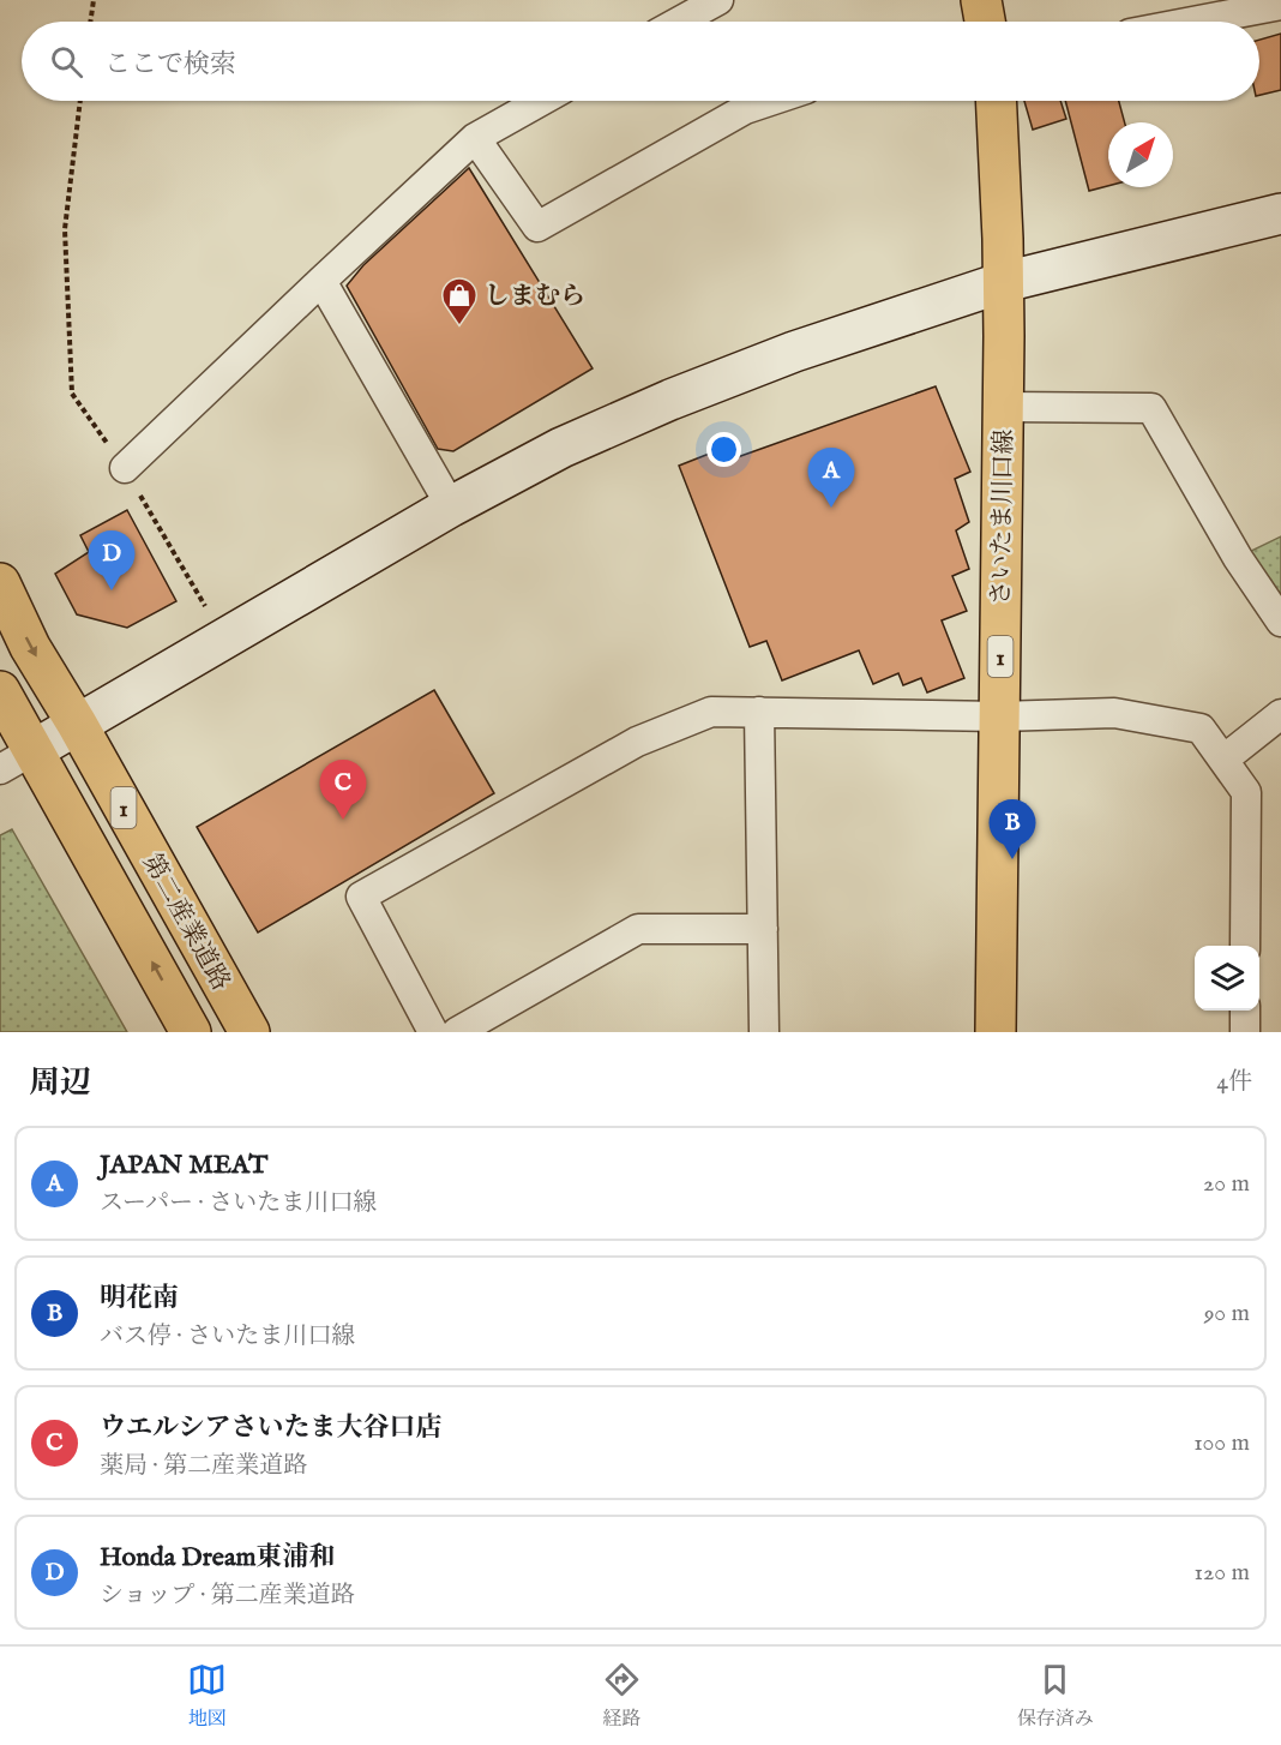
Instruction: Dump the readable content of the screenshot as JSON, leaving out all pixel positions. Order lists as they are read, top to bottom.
{
  "streets": {
    "main road": ["さいたま川口線", "1", "第二産業道路"]
  },
  "places": {
    "shop": ["しまむら"]
  },
  "north": "top right",
  "page": {
    "search": "ここで検索",
    "pins": [
      "A",
      "D",
      "C",
      "B"
    ],
    "heading": ["周辺", "4件"],
    "list": [
      {
        "mark": "A",
        "name": "JAPAN MEAT",
        "note": "スーパー · さいたま川口線",
        "value": "20 m"
      },
      {
        "mark": "B",
        "name": "明花南",
        "note": "バス停 · さいたま川口線",
        "value": "90 m"
      },
      {
        "mark": "C",
        "name": "ウエルシアさいたま大谷口店",
        "note": "薬局 · 第二産業道路",
        "value": "100 m"
      },
      {
        "mark": "D",
        "name": "Honda Dream東浦和",
        "note": "ショップ · 第二産業道路",
        "value": "120 m"
      }
    ],
    "nav": ["地図", "経路", "保存済み"]
  }
}
